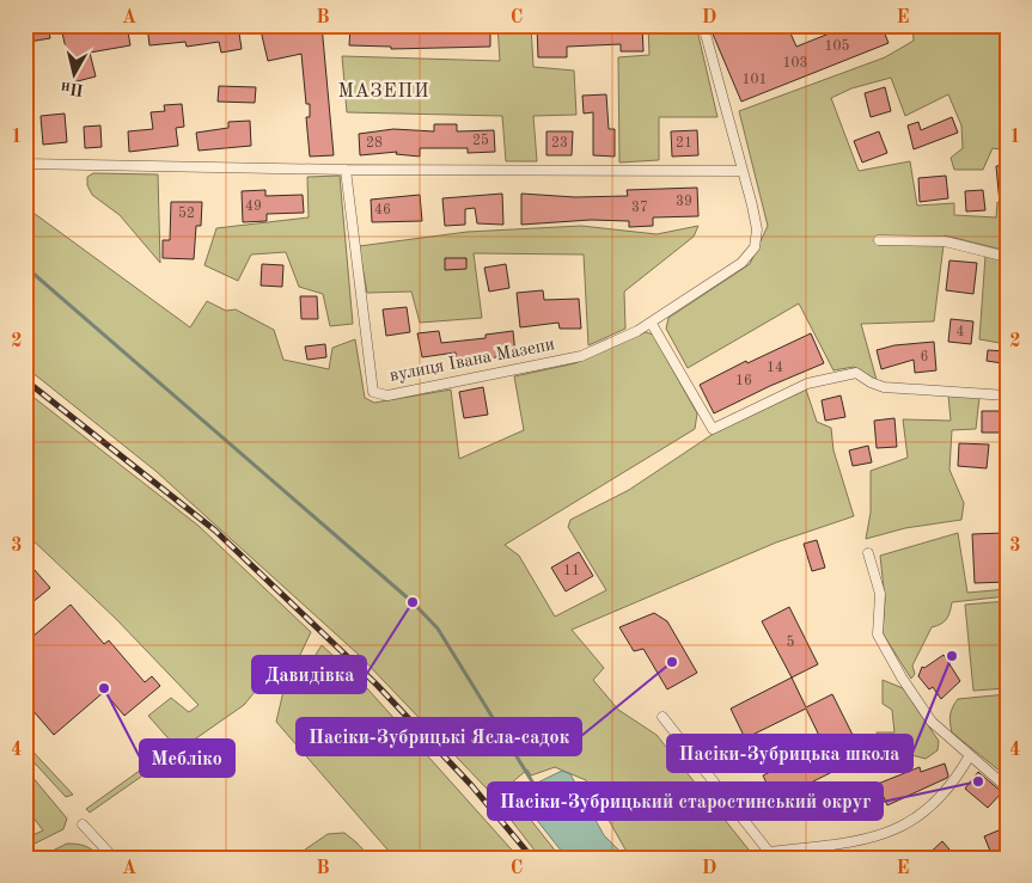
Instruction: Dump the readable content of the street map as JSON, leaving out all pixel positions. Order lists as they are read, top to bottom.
{
  "streets": {
    "street": ["вулиця Івана Мазепи"]
  },
  "districts": ["МАЗЕПИ"],
  "places": [
    "Давидівка",
    "Пасіки-Зубрицька школа",
    "Пасіки-Зубрицькі Ясла-садок",
    "Мебліко",
    "Пасіки-Зубрицький старостинський округ"
  ],
  "house_numbers": [
    "105",
    "103",
    "101",
    "25",
    "28",
    "23",
    "21",
    "39",
    "49",
    "37",
    "46",
    "52",
    "4",
    "6",
    "14",
    "16",
    "11",
    "5"
  ],
  "north": "bottom",
  "grid": {
    "columns": [
      "A",
      "B",
      "C",
      "D",
      "E"
    ],
    "rows": [
      "1",
      "2",
      "3",
      "4"
    ]
  }
}
